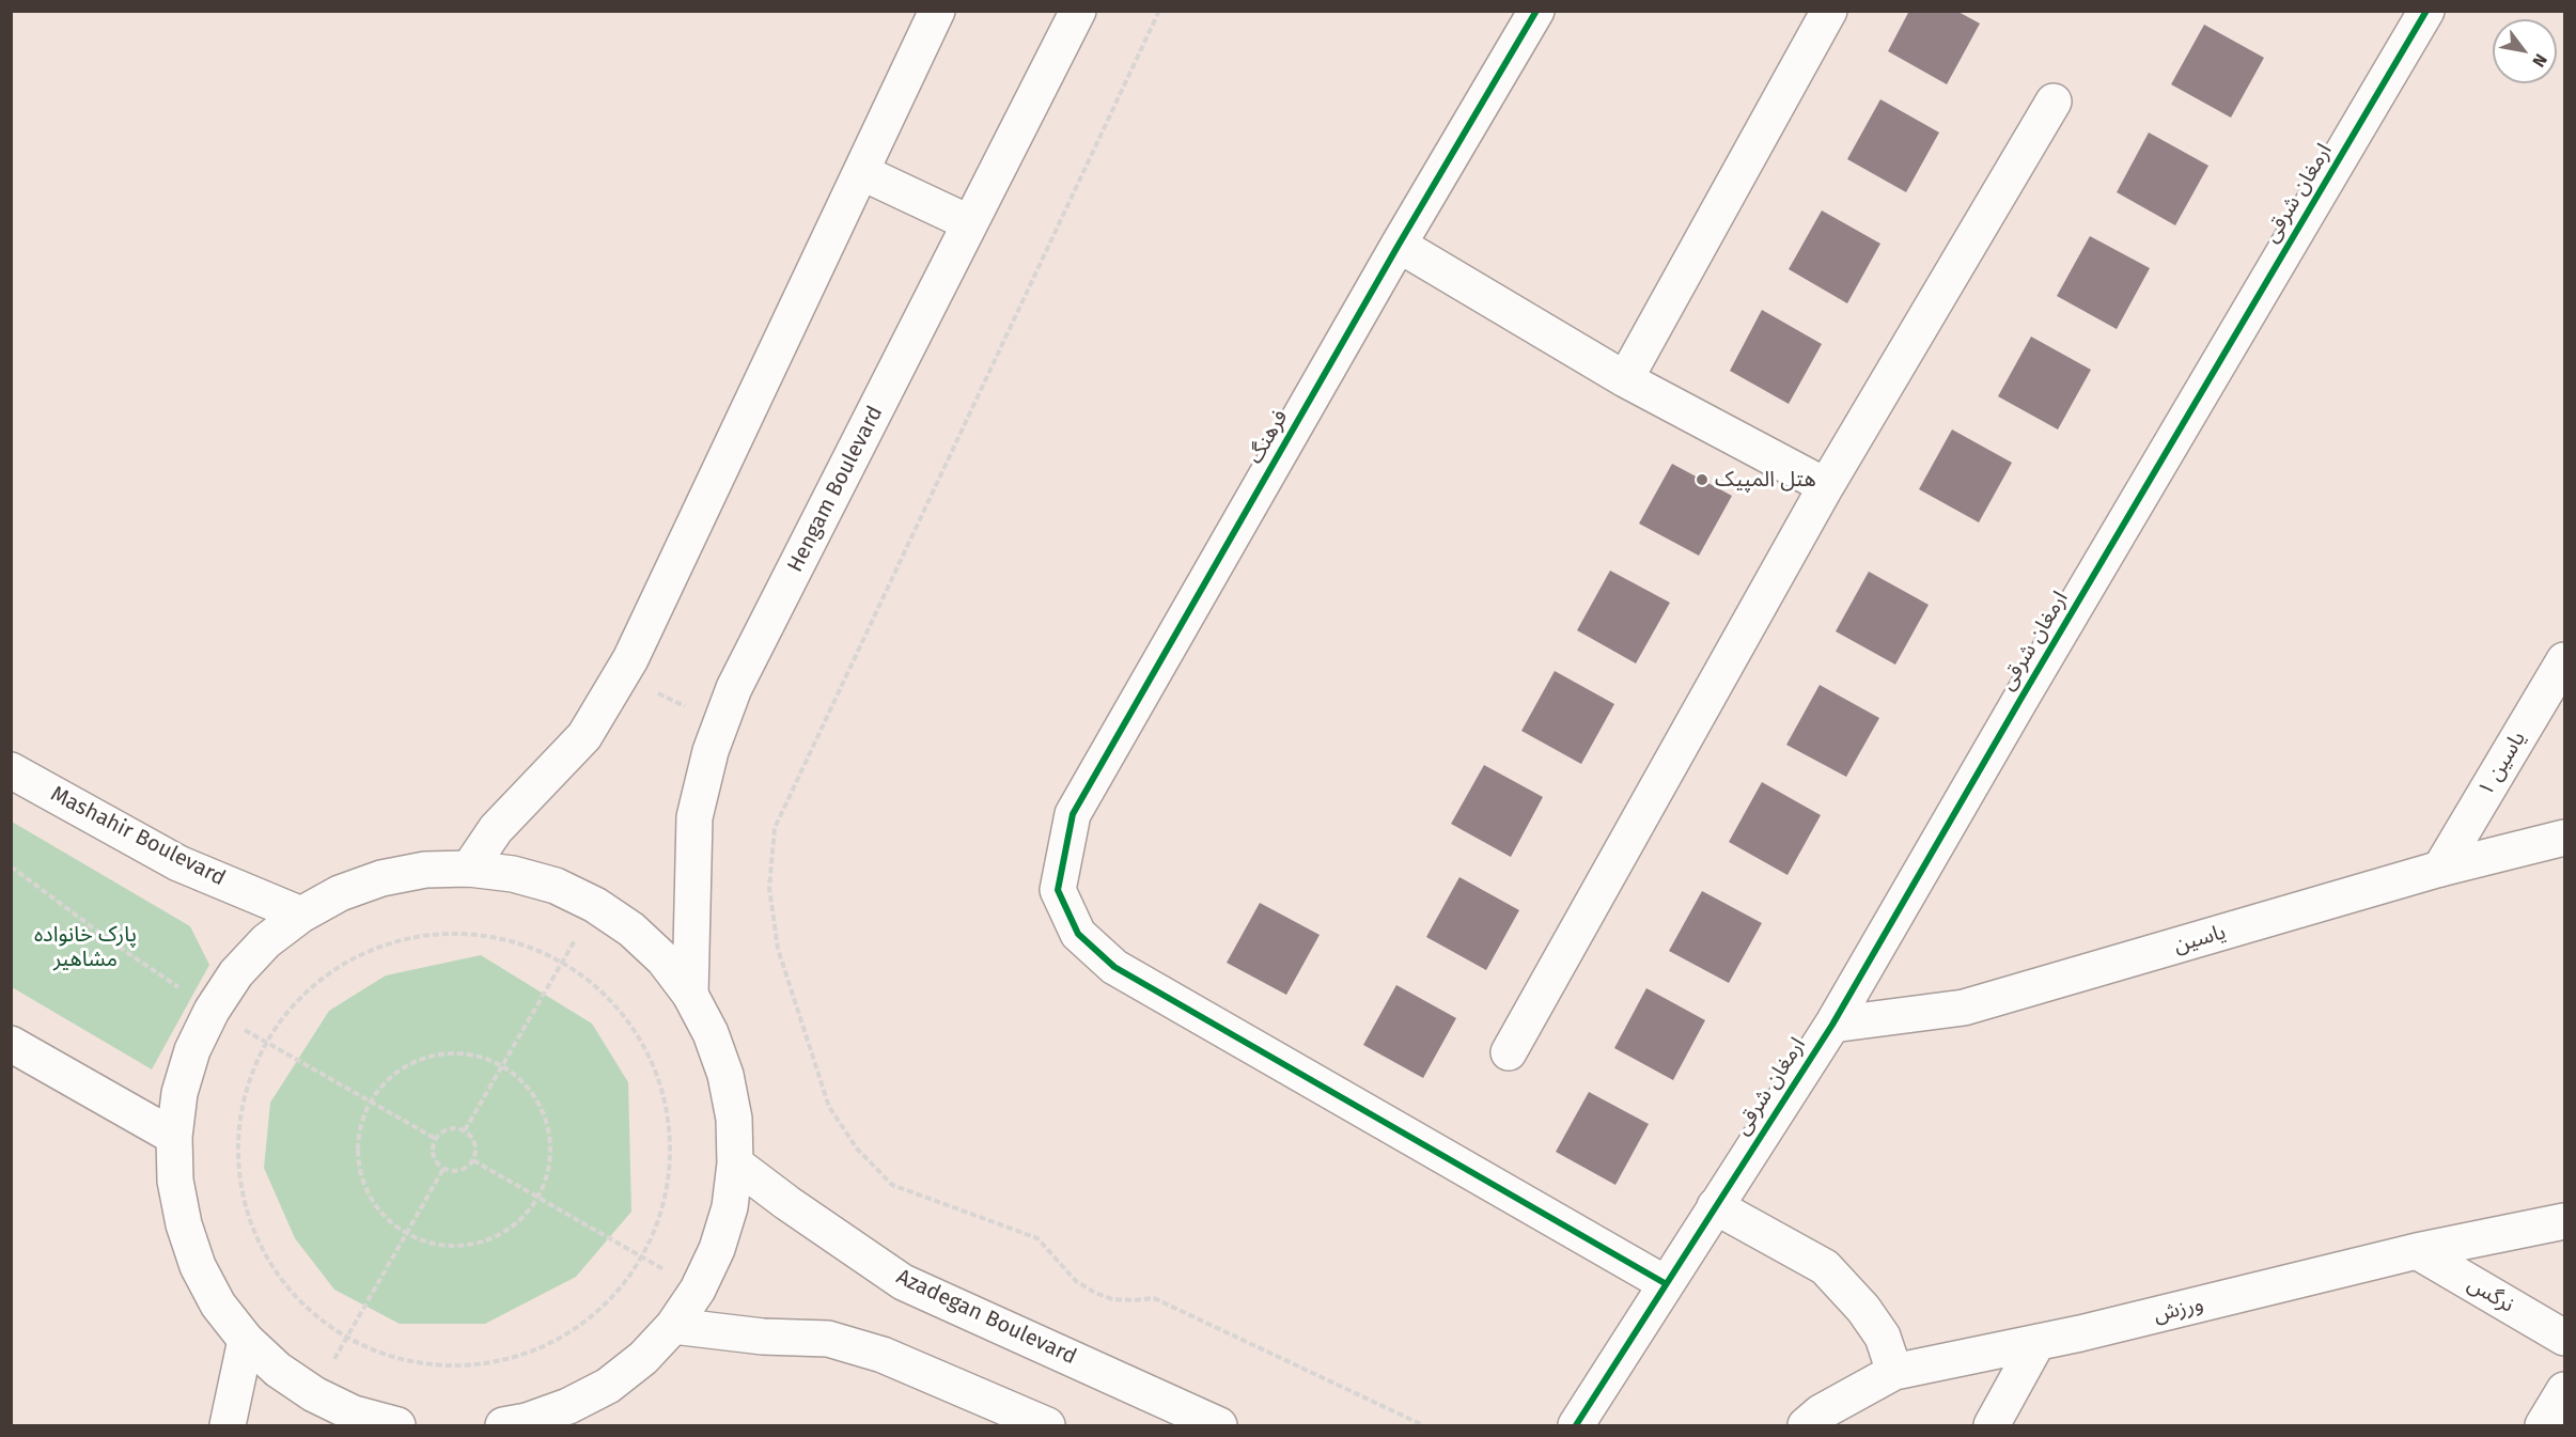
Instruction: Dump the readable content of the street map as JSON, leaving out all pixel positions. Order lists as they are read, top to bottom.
{
  "streets": {
    "street": [
      "ارمغان شرقی",
      "فرهنگ",
      "Hengam Boulevard",
      "یاسین ۱",
      "Mashahir Boulevard",
      "یاسین",
      "نرگس",
      "ورزش",
      "Azadegan Boulevard"
    ]
  },
  "crossings": [
    ["ارمغان شرقی", "فرهنگ"],
    ["ارمغان شرقی", "یاسین"],
    ["یاسین ۱", "یاسین"],
    ["نرگس", "ورزش"]
  ],
  "parks": ["پارک خانواده مشاهیر"],
  "places": ["هتل المپیک"],
  "north": "bottom right"
}
